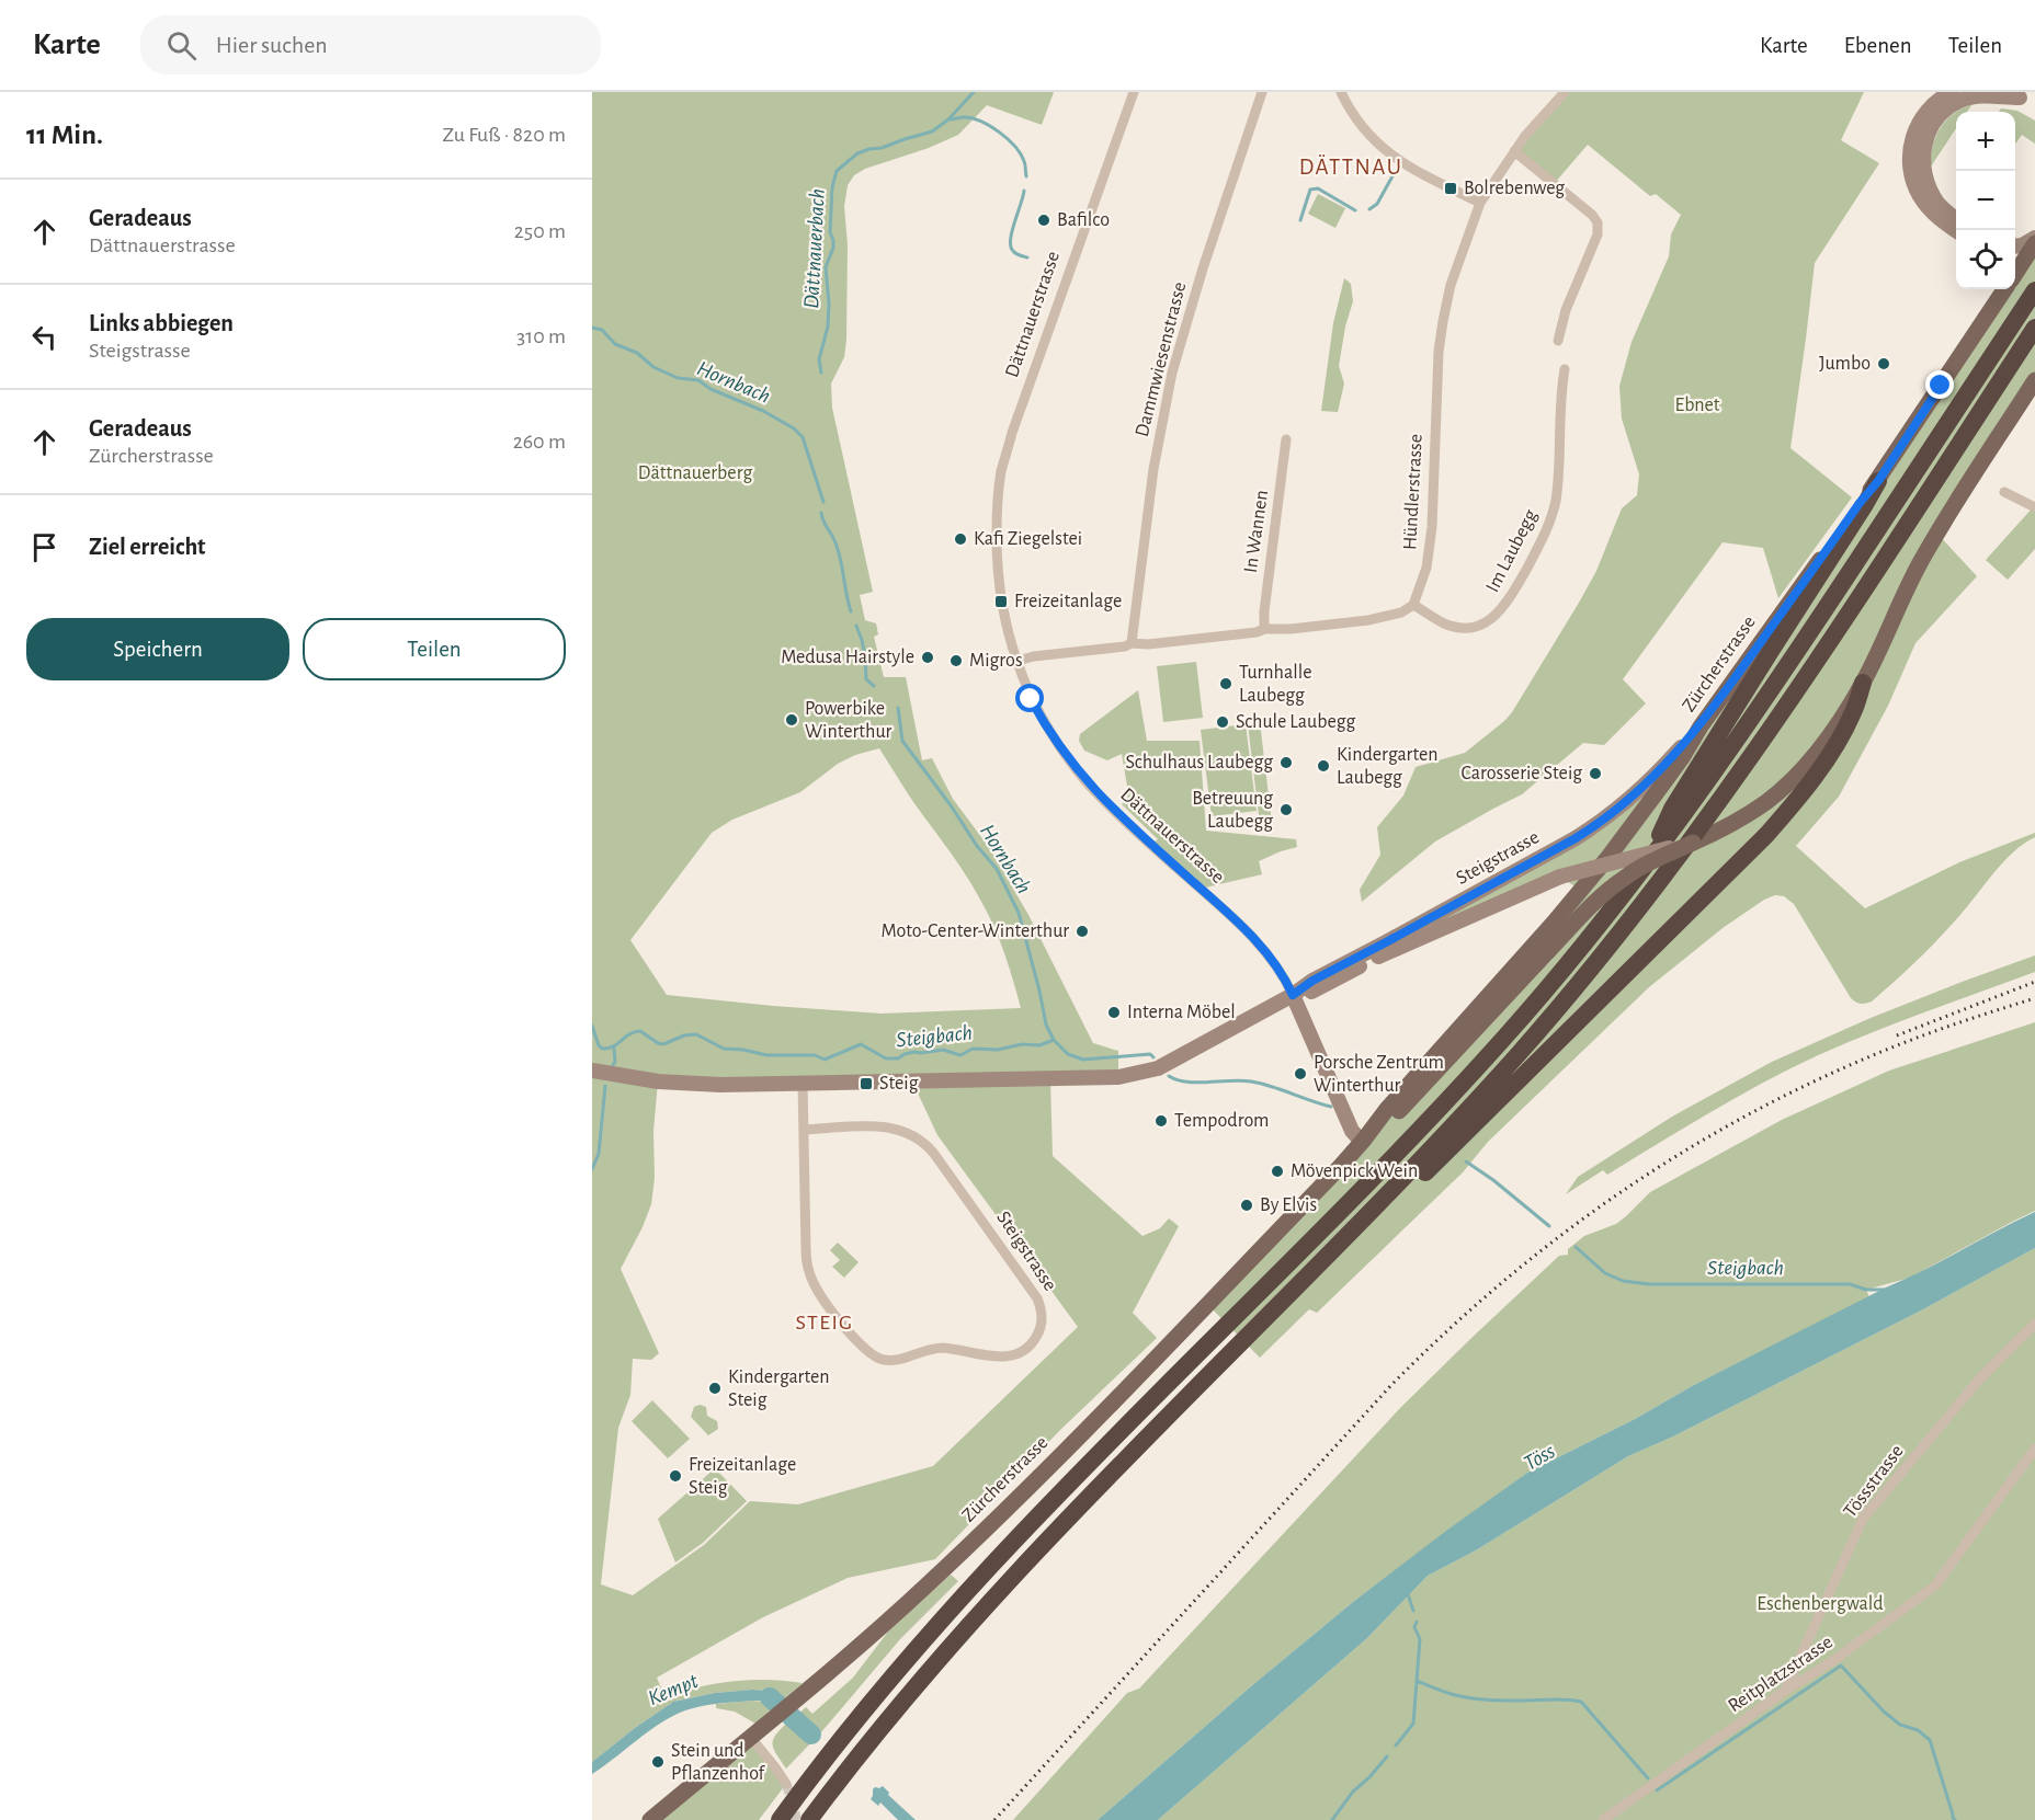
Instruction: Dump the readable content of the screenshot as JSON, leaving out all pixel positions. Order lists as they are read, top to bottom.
{
  "streets": {
    "main road": ["Dättnauerstrasse", "Zürcherstrasse", "Steigstrasse"],
    "street": [
      "Dammwiesenstrasse",
      "Hündlerstrasse",
      "In Wannen",
      "Im Laubegg",
      "Tössstrasse",
      "Reitplatzstrasse"
    ]
  },
  "crossings": [
    ["Dättnauerstrasse", "Zürcherstrasse"],
    ["Dättnauerstrasse", "Steigstrasse"],
    ["Hündlerstrasse", "Im Laubegg"],
    ["Zürcherstrasse", "Steigstrasse"],
    ["Tössstrasse", "Reitplatzstrasse"]
  ],
  "districts": ["DÄTTNAU", "STEIG"],
  "water": [
    "Dättnauerbach",
    "Hornbach",
    "Steigbach",
    "Töss",
    "Kempt"
  ],
  "parks": ["Ebnet", "Dättnauerberg", "Eschenbergwald"],
  "places": {
    "transit": ["Bolrebenweg", "Freizeitanlage", "Steig"],
    "other": [
      "Bafilco",
      "Jumbo",
      "Kafi Ziegelstei",
      "Medusa Hairstyle",
      "Migros",
      "Turnhalle Laubegg",
      "Powerbike Winterthur",
      "Schule Laubegg",
      "Schulhaus Laubegg",
      "Kindergarten Laubegg",
      "Carosserie Steig",
      "Betreuung Laubegg",
      "Moto-Center-Winterthur",
      "Interna Möbel",
      "Porsche Zentrum Winterthur",
      "Tempodrom",
      "Mövenpick Wein",
      "By Elvis",
      "Kindergarten Steig",
      "Freizeitanlage Steig",
      "Stein und Pflanzenhof"
    ]
  },
  "page": {
    "header": "Karte",
    "search": "Hier suchen",
    "nav": ["Karte", "Ebenen", "Teilen"],
    "heading": ["11 Min.", "Zu Fuß · 820 m"],
    "map_buttons": ["+", "−"],
    "list": [
      ["Geradeaus", "Dättnauerstrasse", "250 m"],
      ["Links abbiegen", "Steigstrasse", "310 m"],
      ["Geradeaus", "Zürcherstrasse", "260 m"],
      "Ziel erreicht"
    ],
    "buttons": ["Speichern", "Teilen"]
  }
}
